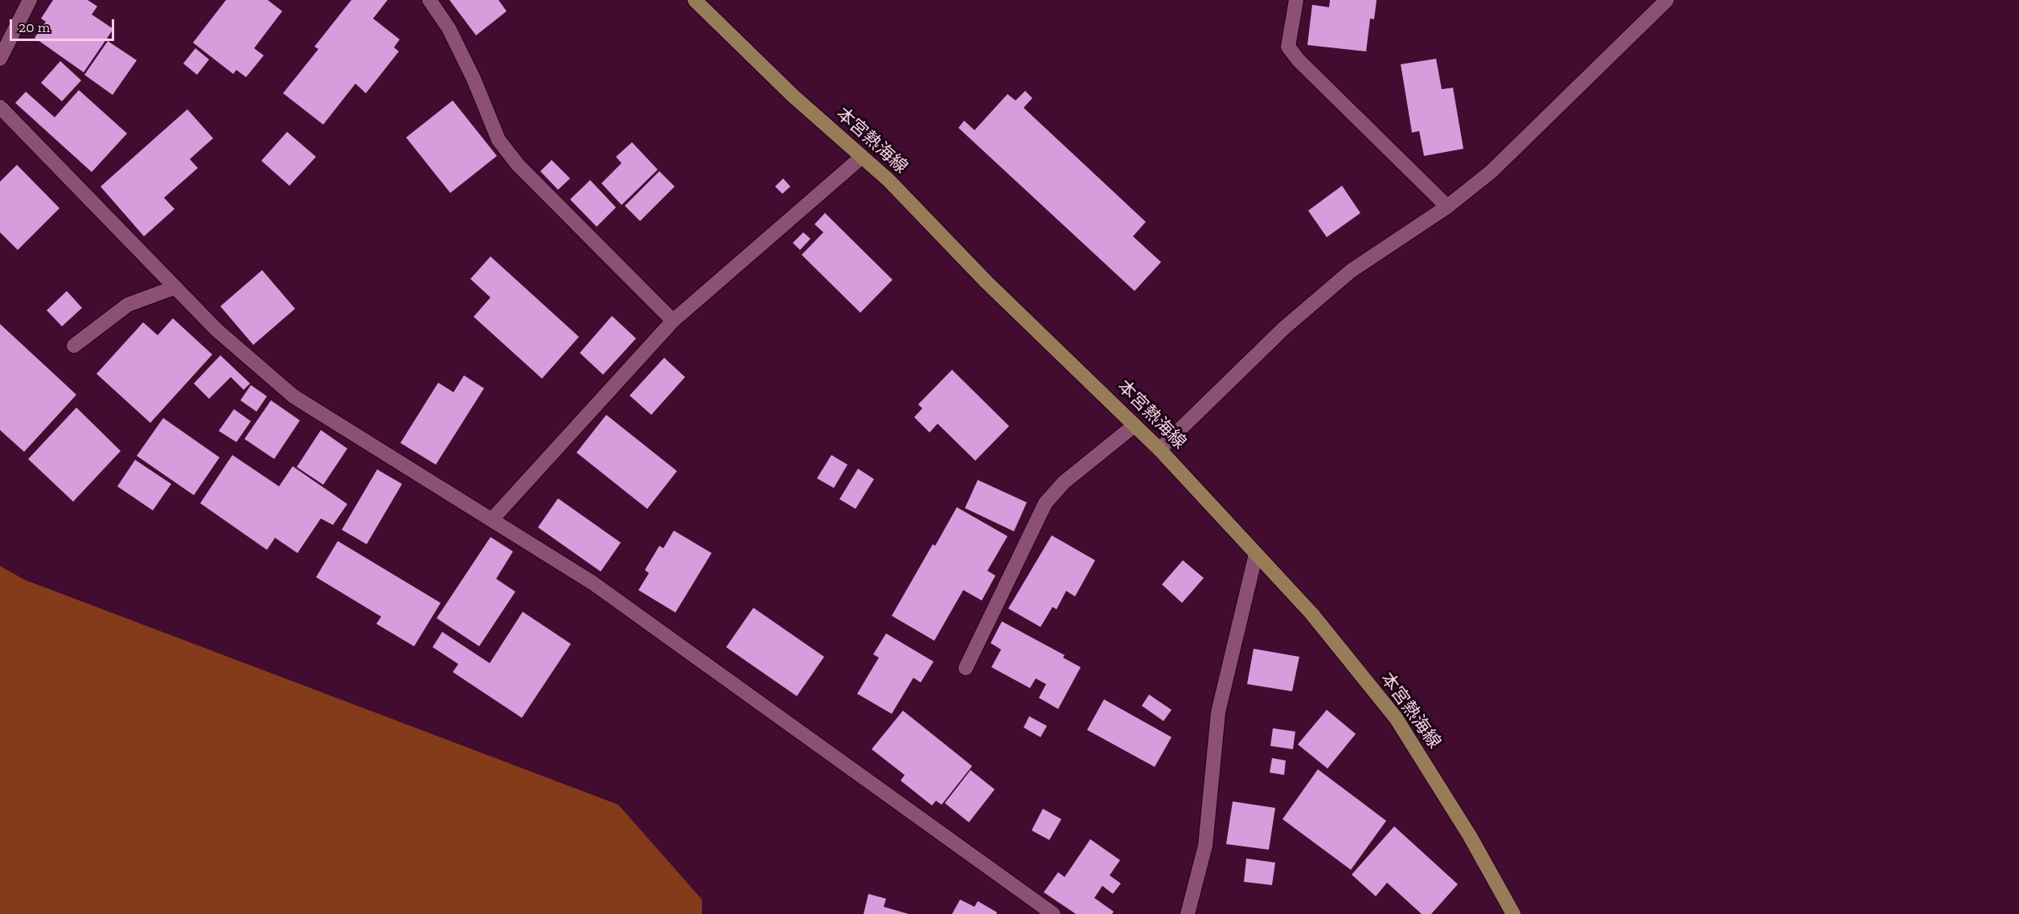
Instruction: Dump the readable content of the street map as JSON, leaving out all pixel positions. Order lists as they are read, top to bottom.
{
  "streets": {
    "main road": ["本宮熱海線"]
  },
  "scale_bar": "20 m"
}
